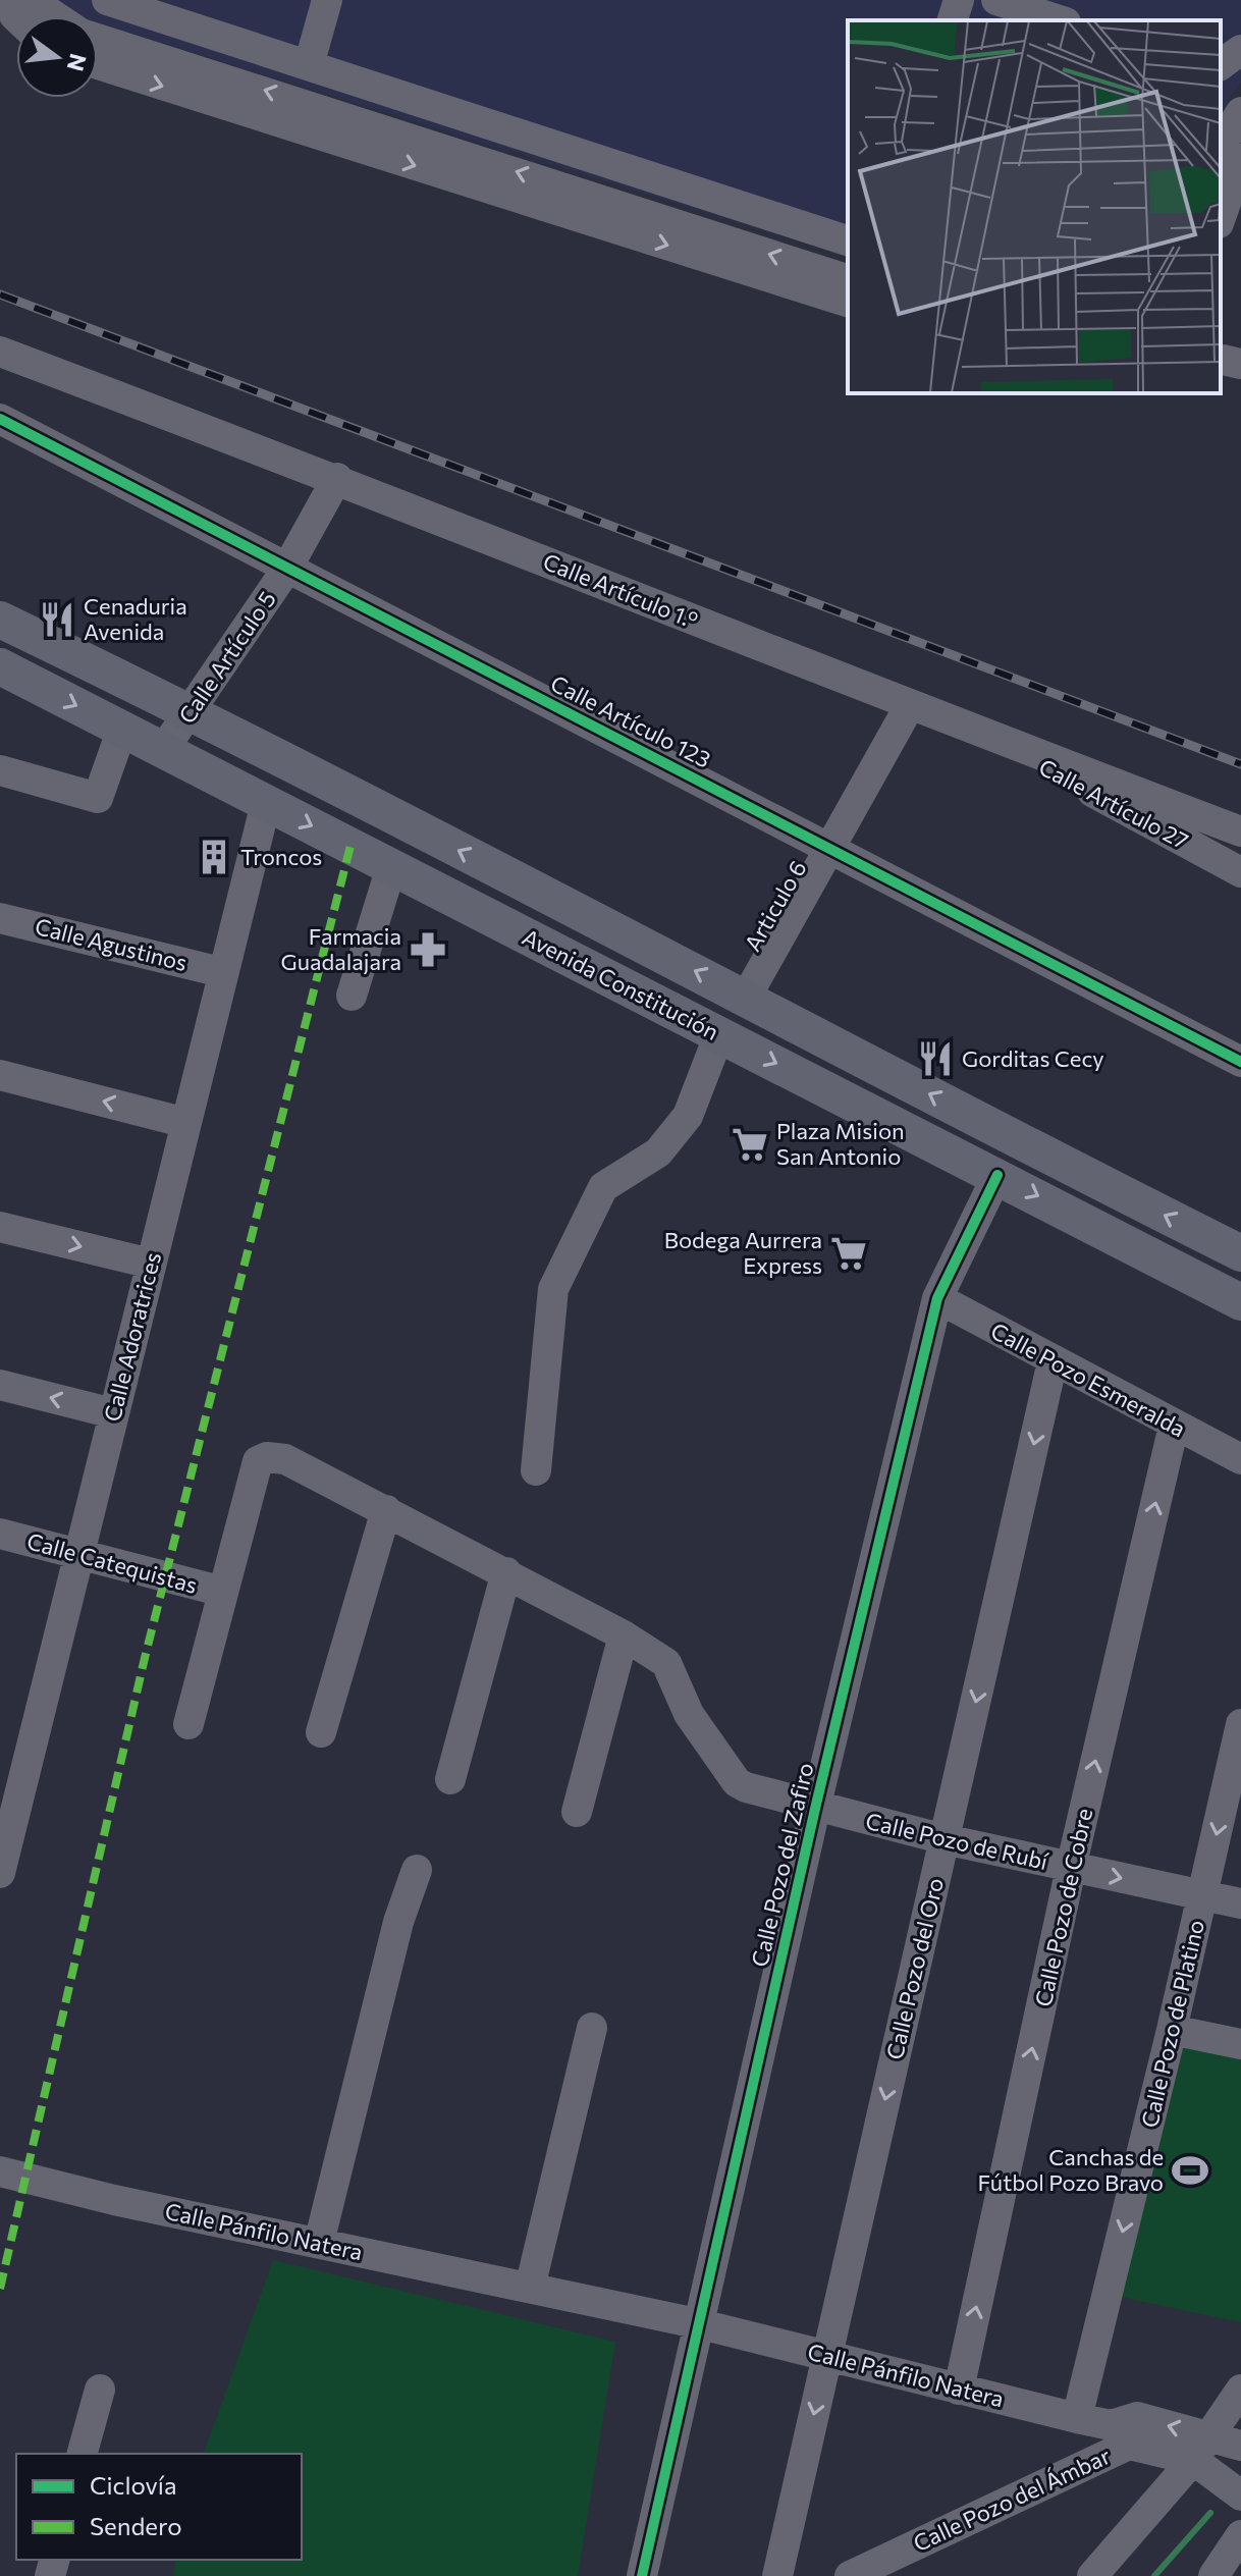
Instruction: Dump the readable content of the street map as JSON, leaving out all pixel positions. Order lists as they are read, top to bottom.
{
  "streets": {
    "main road": ["Avenida Constitución"],
    "street": [
      "Calle Artículo 1.º",
      "Calle Artículo 5",
      "Calle Artículo 123",
      "Calle Artículo 27",
      "Articulo 6",
      "Calle Agustinos",
      "Calle Adoratrices",
      "Calle Pozo Esmeralda",
      "Calle Catequistas",
      "Calle Pozo de Rubí",
      "Calle Pozo del Zafiro",
      "Calle Pozo de Cobre",
      "Calle Pozo del Oro",
      "Calle Pozo de Platino",
      "Calle Pánfilo Natera",
      "Calle Pozo del Ámbar"
    ]
  },
  "crossings": [
    ["Calle Artículo 1.º", "Calle Artículo 5"],
    ["Calle Artículo 1.º", "Calle Artículo 27"],
    ["Calle Artículo 1.º", "Articulo 6"],
    ["Calle Artículo 5", "Calle Artículo 123"],
    ["Calle Artículo 5", "Avenida Constitución"],
    ["Calle Artículo 123", "Articulo 6"],
    ["Articulo 6", "Avenida Constitución"],
    ["Calle Agustinos", "Calle Adoratrices"],
    ["Avenida Constitución", "Calle Adoratrices"],
    ["Avenida Constitución", "Calle Pozo del Zafiro"],
    ["Calle Adoratrices", "Calle Catequistas"],
    ["Calle Pozo Esmeralda", "Calle Pozo del Zafiro"],
    ["Calle Pozo Esmeralda", "Calle Pozo de Cobre"],
    ["Calle Pozo Esmeralda", "Calle Pozo del Oro"],
    ["Calle Catequistas", "Calle Pozo de Rubí"],
    ["Calle Pozo de Rubí", "Calle Pozo del Zafiro"],
    ["Calle Pozo de Rubí", "Calle Pozo de Cobre"],
    ["Calle Pozo de Rubí", "Calle Pozo del Oro"],
    ["Calle Pozo de Rubí", "Calle Pozo de Platino"],
    ["Calle Pozo del Zafiro", "Calle Pánfilo Natera"],
    ["Calle Pozo de Cobre", "Calle Pánfilo Natera"],
    ["Calle Pozo del Oro", "Calle Pánfilo Natera"],
    ["Calle Pozo de Platino", "Calle Pánfilo Natera"],
    ["Calle Pánfilo Natera", "Calle Pozo del Ámbar"]
  ],
  "one_way": ["Calle Pozo de Cobre", "Calle Pozo del Oro", "Calle Pozo de Platino"],
  "places": {
    "restaurant": ["Cenaduria Avenida", "Gorditas Cecy"],
    "building": ["Troncos"],
    "pharmacy": ["Farmacia Guadalajara"],
    "supermarket": ["Plaza Mision San Antonio", "Bodega Aurrera Express"],
    "sports": ["Canchas de Fútbol Pozo Bravo"]
  },
  "legend": ["Ciclovía", "Sendero"],
  "north": "right"
}
